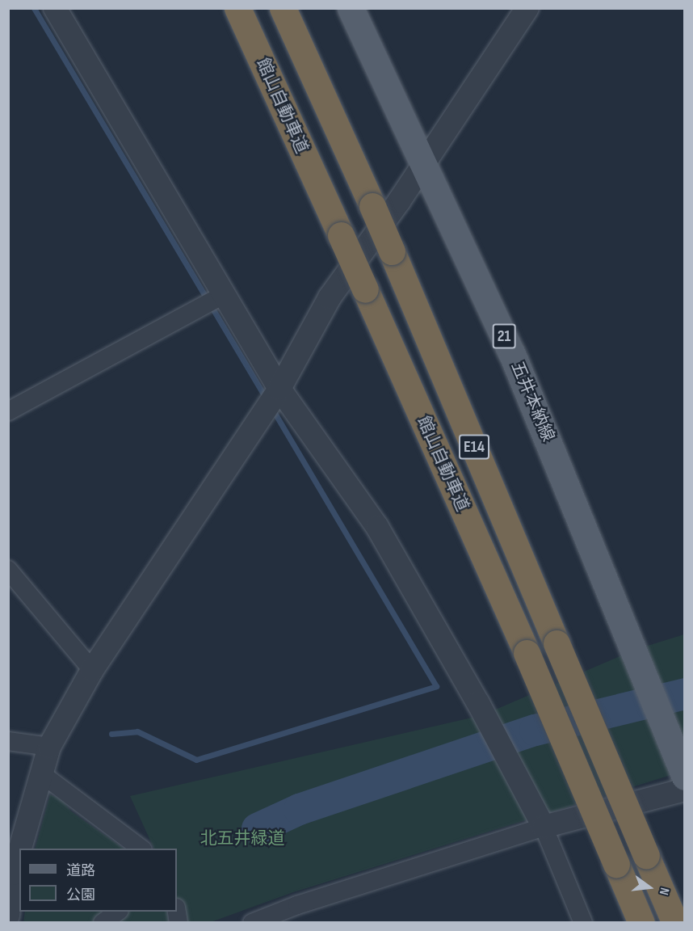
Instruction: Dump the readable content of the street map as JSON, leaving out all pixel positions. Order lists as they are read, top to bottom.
{
  "streets": {
    "highway": ["館山自動車道", "E14"],
    "main road": ["21", "五井本納線"]
  },
  "parks": ["北五井緑道"],
  "legend": ["道路", "公園"],
  "north": "right"
}
